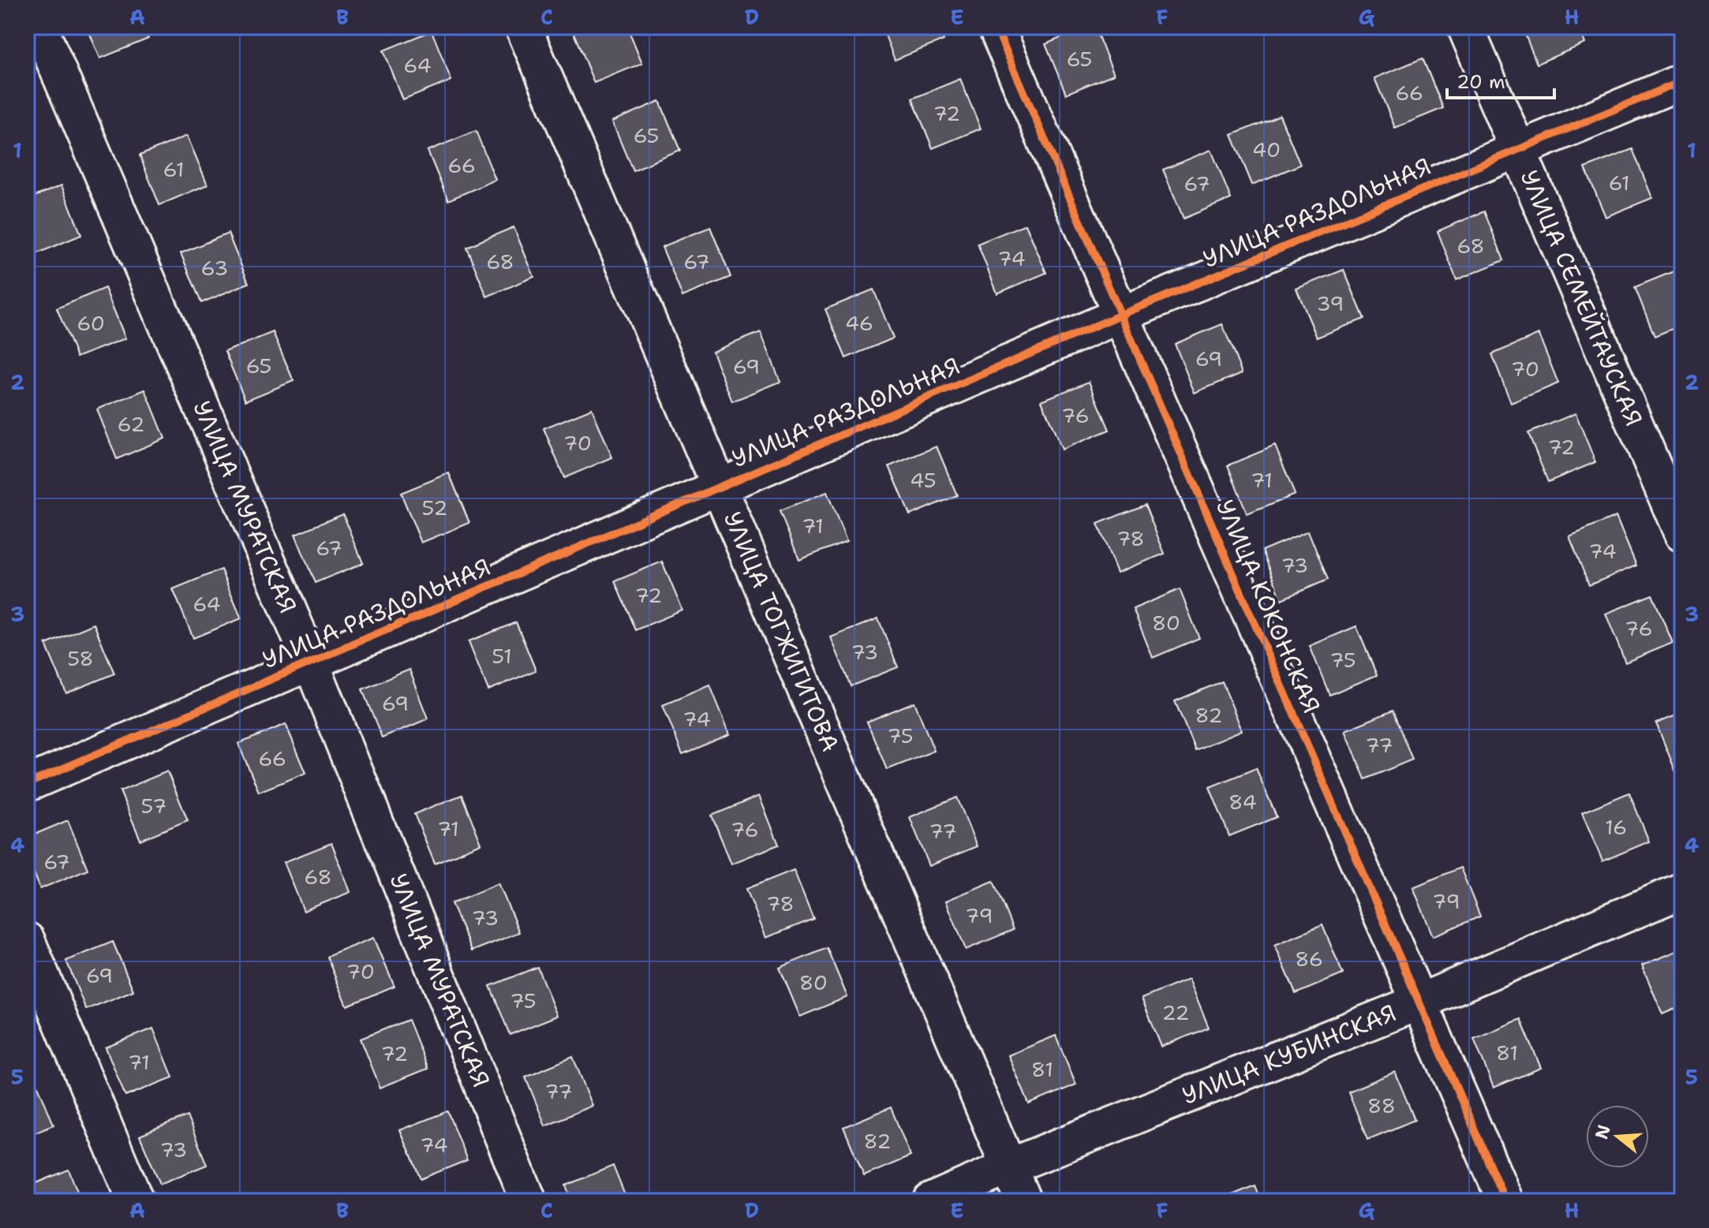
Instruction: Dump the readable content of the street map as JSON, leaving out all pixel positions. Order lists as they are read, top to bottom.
{
  "streets": {
    "street": [
      "УЛИЦА РАЗДОЛЬНАЯ",
      "УЛИЦА СЕМЕЙТАУСКАЯ",
      "УЛИЦА МУРАТСКАЯ",
      "УЛИЦА КОКОНСКАЯ",
      "УЛИЦА ТОГЖИГИТОВА",
      "УЛИЦА КУБИНСКАЯ"
    ]
  },
  "crossings": [
    ["УЛИЦА РАЗДОЛЬНАЯ", "УЛИЦА СЕМЕЙТАУСКАЯ"],
    ["УЛИЦА РАЗДОЛЬНАЯ", "УЛИЦА МУРАТСКАЯ"],
    ["УЛИЦА РАЗДОЛЬНАЯ", "УЛИЦА КОКОНСКАЯ"],
    ["УЛИЦА РАЗДОЛЬНАЯ", "УЛИЦА ТОГЖИГИТОВА"],
    ["УЛИЦА КОКОНСКАЯ", "УЛИЦА КУБИНСКАЯ"],
    ["УЛИЦА ТОГЖИГИТОВА", "УЛИЦА КУБИНСКАЯ"]
  ],
  "house_numbers": [
    "65",
    "64",
    "66",
    "72",
    "65",
    "40",
    "66",
    "61",
    "61",
    "67",
    "68",
    "74",
    "68",
    "67",
    "63",
    "39",
    "60",
    "46",
    "69",
    "65",
    "69",
    "70",
    "76",
    "62",
    "70",
    "72",
    "45",
    "71",
    "52",
    "71",
    "78",
    "67",
    "74",
    "73",
    "72",
    "64",
    "80",
    "76",
    "73",
    "51",
    "58",
    "75",
    "69",
    "82",
    "74",
    "75",
    "77",
    "66",
    "84",
    "57",
    "16",
    "71",
    "76",
    "77",
    "67",
    "68",
    "79",
    "78",
    "79",
    "73",
    "86",
    "70",
    "69",
    "80",
    "75",
    "22",
    "81",
    "72",
    "71",
    "81",
    "77",
    "88",
    "82",
    "74",
    "73"
  ],
  "scale_bar": "20 m",
  "north": "left",
  "grid": {
    "columns": [
      "A",
      "B",
      "C",
      "D",
      "E",
      "F",
      "G",
      "H"
    ],
    "rows": [
      "1",
      "2",
      "3",
      "4",
      "5"
    ]
  }
}
